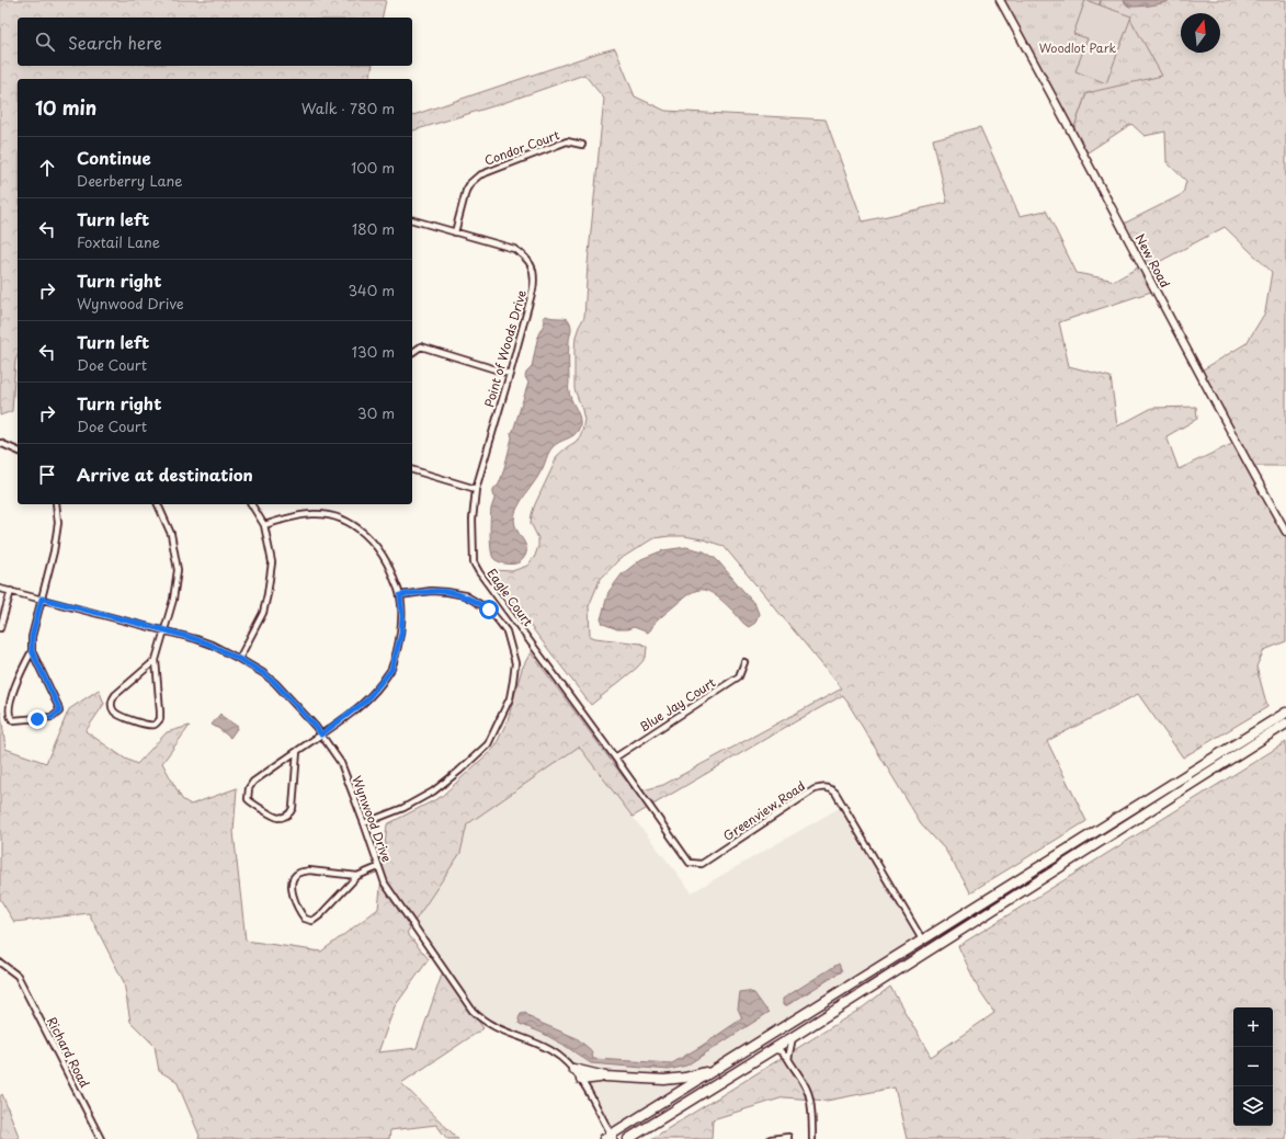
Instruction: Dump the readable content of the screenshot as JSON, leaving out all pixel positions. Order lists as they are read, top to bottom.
{
  "streets": {
    "street": [
      "Condor Court",
      "New Road",
      "Point of Woods Drive",
      "Eagle Court",
      "Blue Jay Court",
      "Greenview Road",
      "Wynwood Drive",
      "Richard Road"
    ]
  },
  "crossings": [
    ["Condor Court", "Point of Woods Drive"],
    ["Point of Woods Drive", "Eagle Court"],
    ["Eagle Court", "Blue Jay Court"],
    ["Eagle Court", "Greenview Road"],
    ["Blue Jay Court", "Greenview Road"]
  ],
  "parks": ["Woodlot Park"],
  "north": "top",
  "page": {
    "search": "Search here",
    "heading": ["10 min", "Walk · 780 m"],
    "list": [
      ["Continue", "Deerberry Lane", "100 m"],
      ["Turn left", "Foxtail Lane", "180 m"],
      ["Turn right", "Wynwood Drive", "340 m"],
      ["Turn left", "Doe Court", "130 m"],
      ["Turn right", "Doe Court", "30 m"],
      "Arrive at destination"
    ],
    "map_buttons": ["+", "−"]
  }
}
